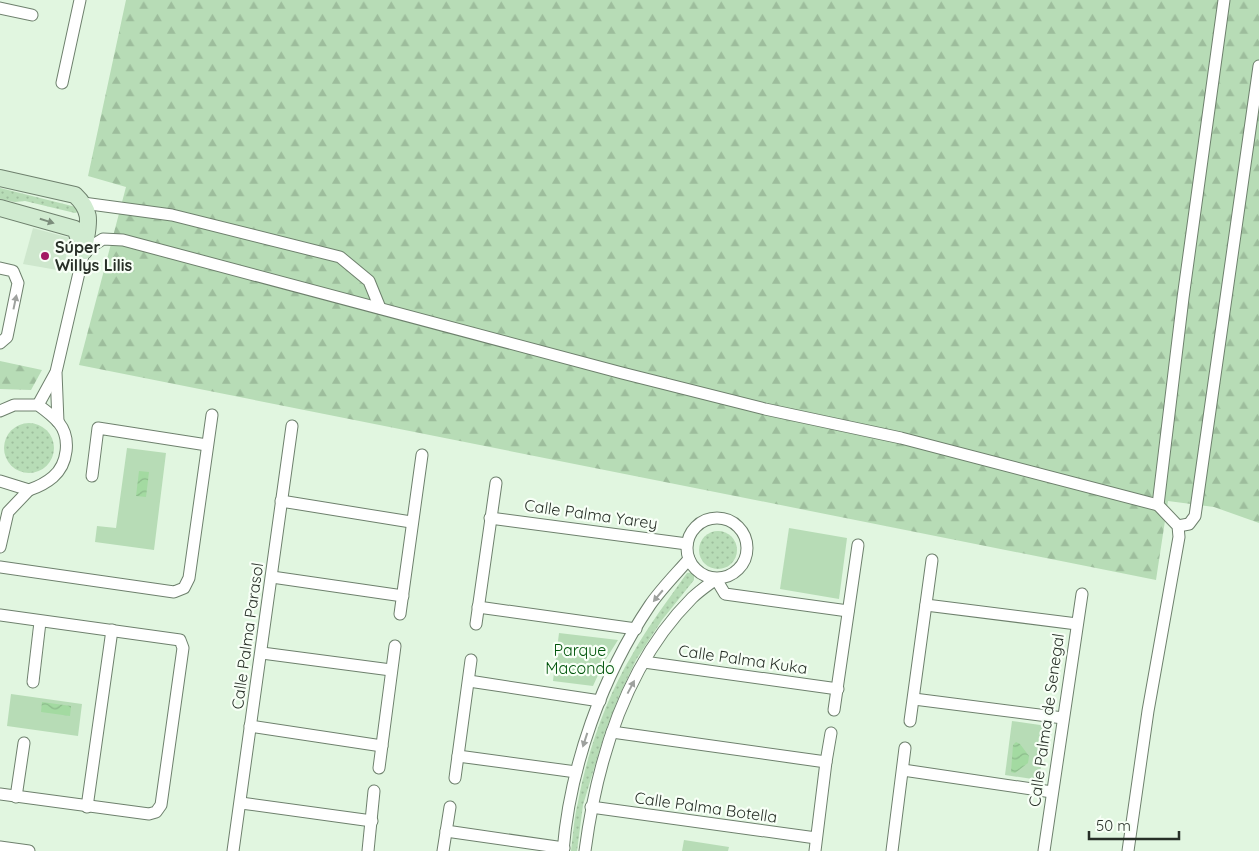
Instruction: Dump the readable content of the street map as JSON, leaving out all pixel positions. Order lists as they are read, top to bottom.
{
  "streets": {
    "street": [
      "Calle Palma Yarey",
      "Calle Palma Parasol",
      "Calle Palma Kuka",
      "Calle Palma de Senegal",
      "Calle Palma Botella"
    ]
  },
  "parks": ["Parque Macondo"],
  "places": ["Súper Willys Lilis"],
  "scale_bar": "50 m"
}
